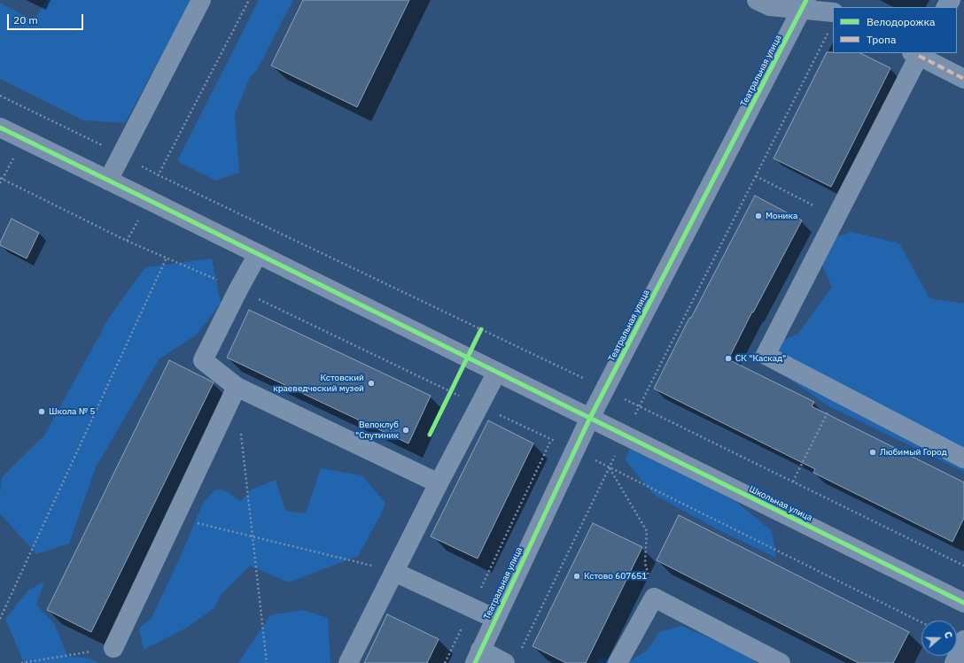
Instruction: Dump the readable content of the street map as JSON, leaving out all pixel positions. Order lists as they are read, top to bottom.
{
  "streets": {
    "street": ["Театральная улица", "Школьная улица"]
  },
  "crossings": [
    ["Театральная улица", "Школьная улица"]
  ],
  "places": [
    "Моника",
    "СК \"Каскад\"",
    "Кстовский краеведческий музей",
    "Школа № 5",
    "Велоклуб \"Спутиник",
    "Любимый Город",
    "Кстово 607651"
  ],
  "legend": ["Велодорожка", "Тропа"],
  "scale_bar": "20 m",
  "north": "right"
}
